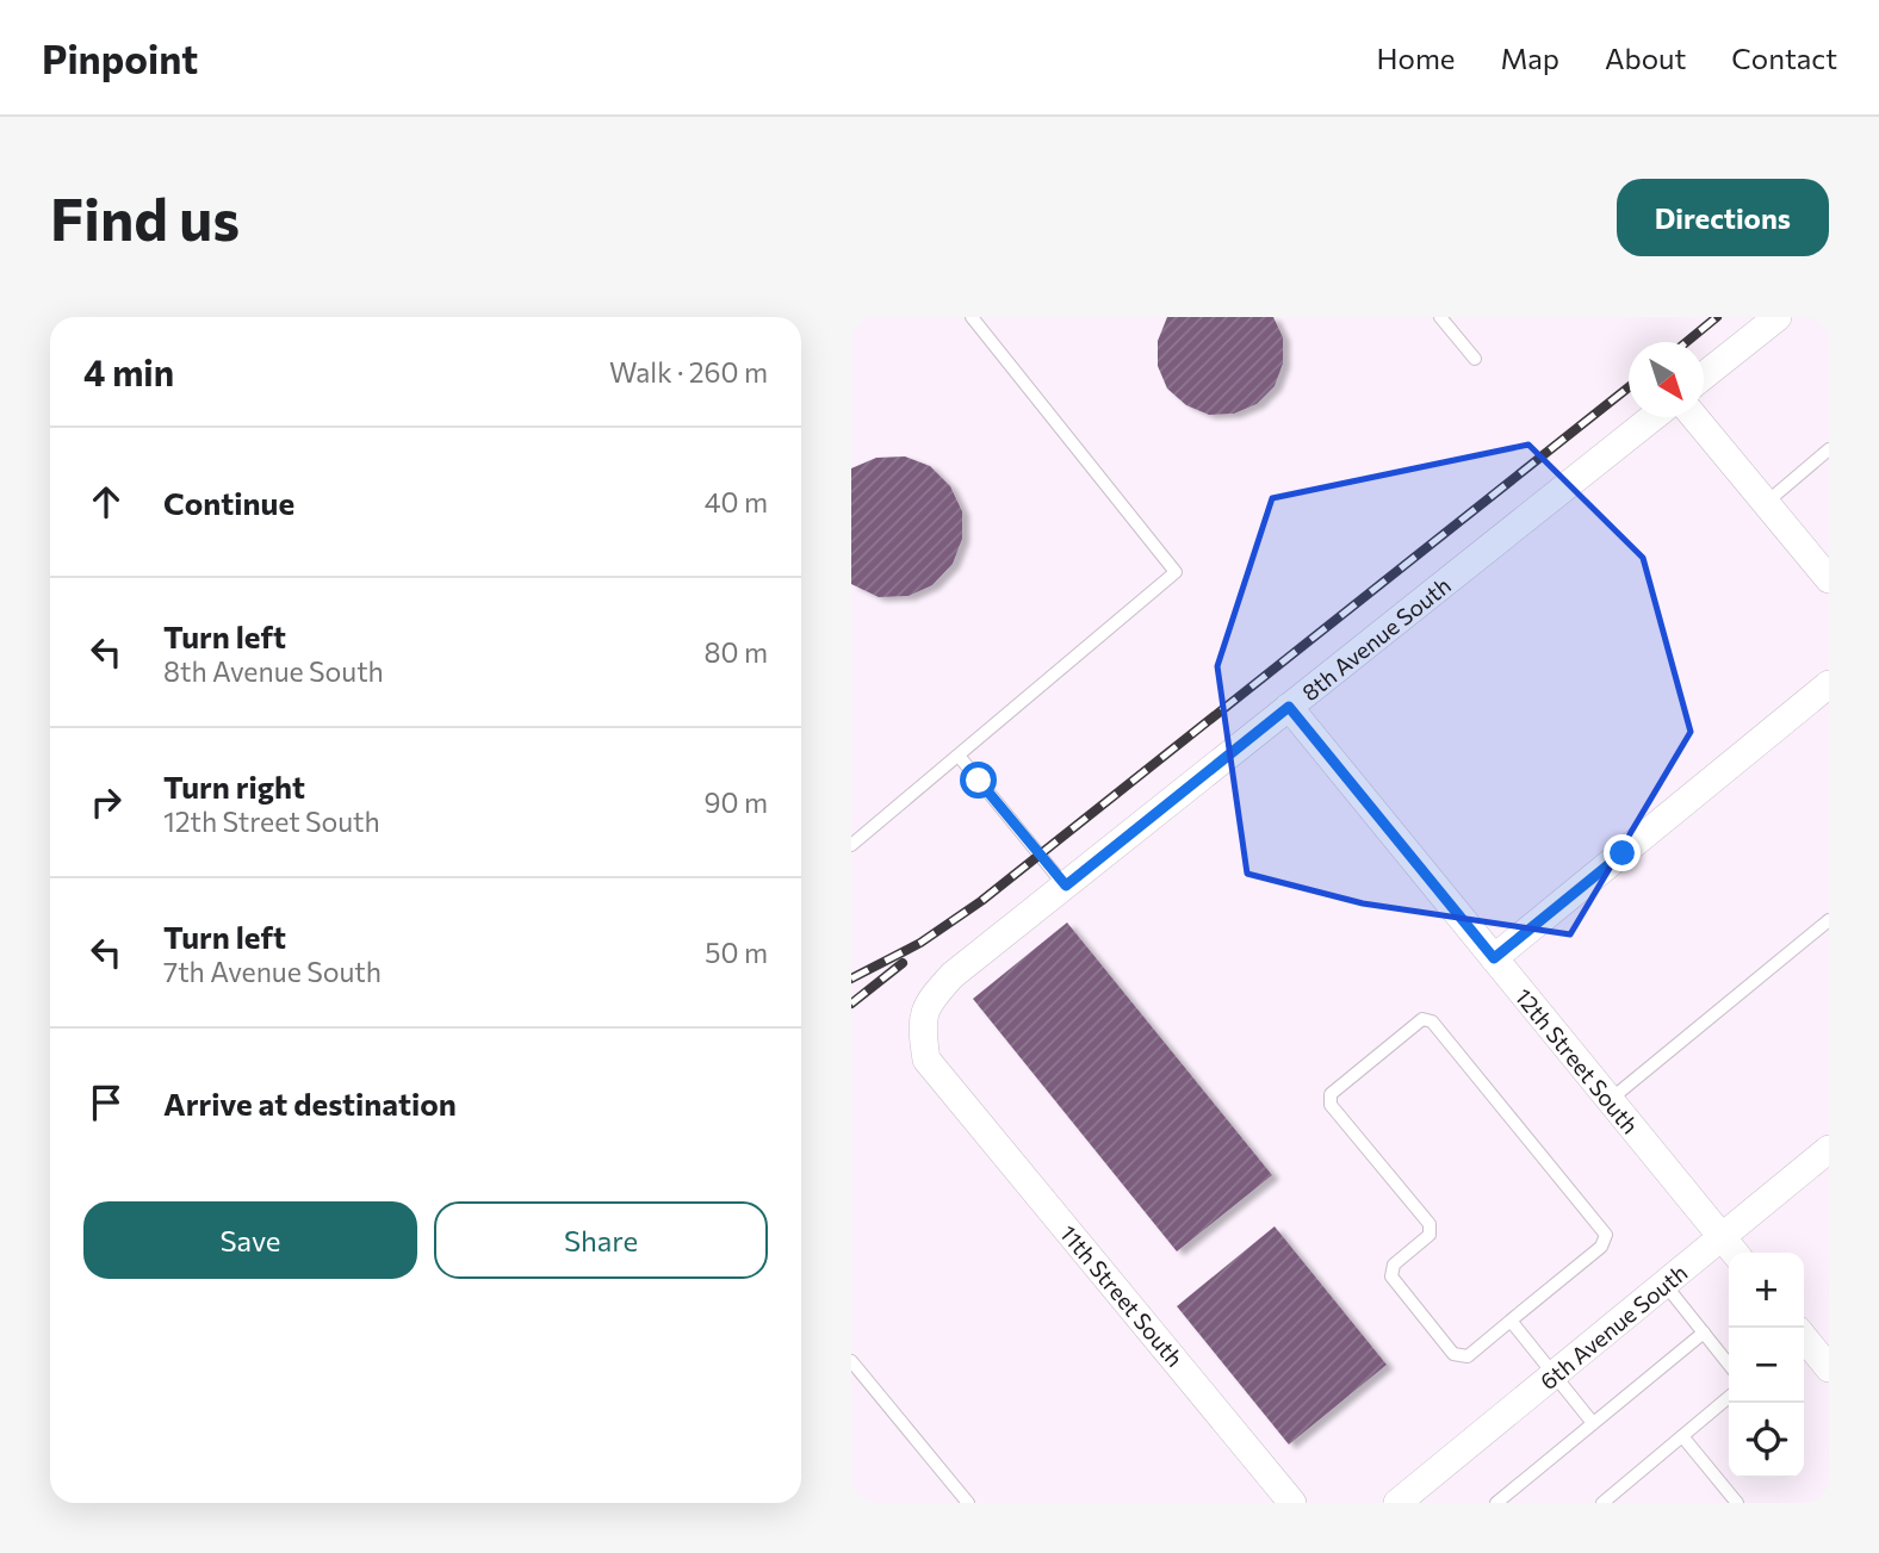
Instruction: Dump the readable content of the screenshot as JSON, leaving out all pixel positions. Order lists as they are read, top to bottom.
{
  "streets": {
    "street": [
      "8th Avenue South",
      "12th Street South",
      "11th Street South",
      "6th Avenue South"
    ]
  },
  "crossings": [
    ["8th Avenue South", "12th Street South"],
    ["8th Avenue South", "11th Street South"],
    ["12th Street South", "6th Avenue South"]
  ],
  "north": "bottom right",
  "page": {
    "header": "Pinpoint",
    "nav": [
      "Home",
      "Map",
      "About",
      "Contact"
    ],
    "buttons": [
      "Directions",
      ["Save", "Share"]
    ],
    "title": "Find us",
    "heading": ["4 min", "Walk · 260 m"],
    "list": [
      ["Continue", "40 m"],
      ["Turn left", "8th Avenue South", "80 m"],
      ["Turn right", "12th Street South", "90 m"],
      ["Turn left", "7th Avenue South", "50 m"],
      "Arrive at destination"
    ],
    "map_buttons": ["+", "−"]
  }
}
